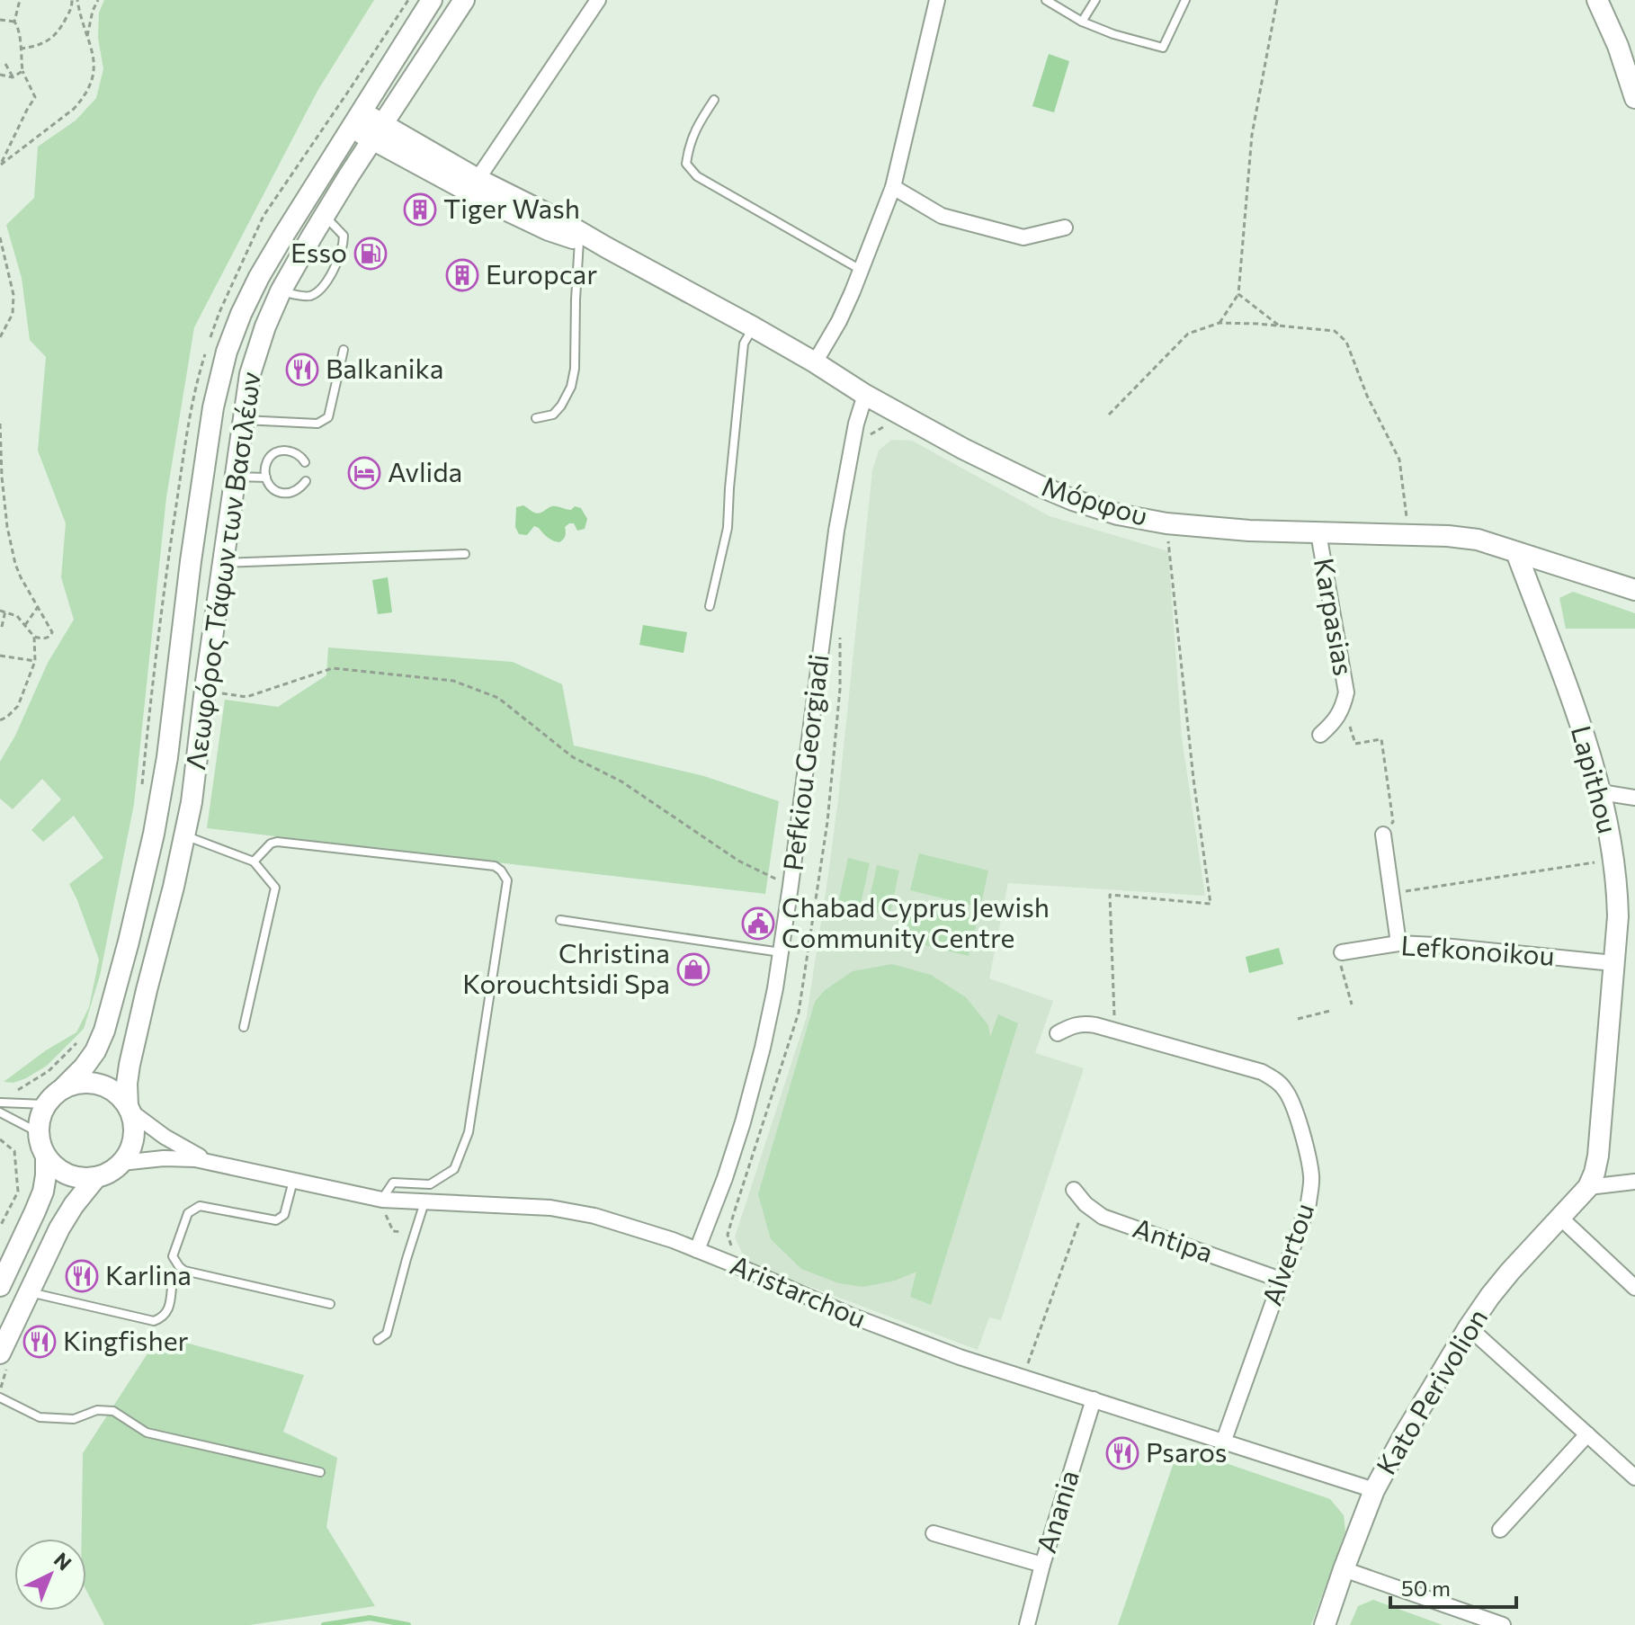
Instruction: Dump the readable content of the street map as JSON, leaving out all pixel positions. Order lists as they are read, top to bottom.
{
  "streets": {
    "main road": [
      "Μόρφου",
      "Λεωφόρος Τάφων των Βασιλέων",
      "Lapithou",
      "Kato Perivolion"
    ],
    "street": [
      "Karpasias",
      "Pefkiou Georgiadi",
      "Lefkonoikou",
      "Antipa",
      "Alvertou",
      "Aristarchou",
      "Anania"
    ]
  },
  "crossings": [
    ["Μόρφου", "Λεωφόρος Τάφων των Βασιλέων"],
    ["Μόρφου", "Karpasias"],
    ["Μόρφου", "Pefkiou Georgiadi"],
    ["Μόρφου", "Lapithou"],
    ["Λεωφόρος Τάφων των Βασιλέων", "Aristarchou"],
    ["Pefkiou Georgiadi", "Aristarchou"],
    ["Lapithou", "Lefkonoikou"],
    ["Lapithou", "Kato Perivolion"],
    ["Antipa", "Alvertou"],
    ["Alvertou", "Aristarchou"],
    ["Aristarchou", "Kato Perivolion"],
    ["Aristarchou", "Anania"]
  ],
  "places": {
    "building": ["Tiger Wash", "Europcar"],
    "fuel station": ["Esso"],
    "restaurant": [
      "Balkanika",
      "Karlina",
      "Kingfisher",
      "Psaros"
    ],
    "hotel": ["Avlida"],
    "public building": ["Chabad Cyprus Jewish Community Centre"],
    "shop": ["Christina Korouchtsidi Spa"]
  },
  "scale_bar": "50 m",
  "north": "top right"
}
